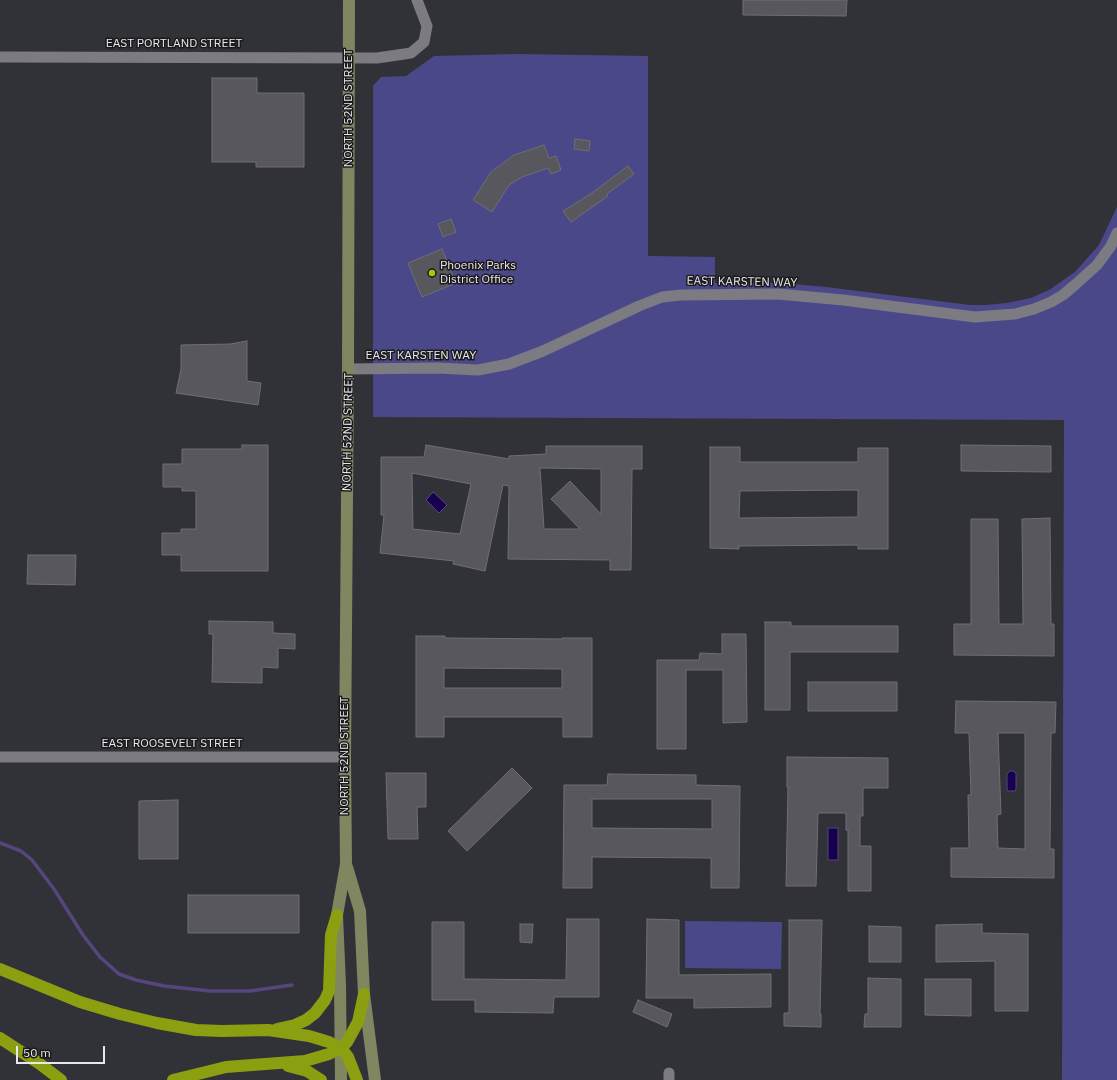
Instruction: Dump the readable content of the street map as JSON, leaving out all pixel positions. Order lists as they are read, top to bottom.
{
  "streets": {
    "main road": ["NORTH 52ND STREET"],
    "street": ["EAST PORTLAND STREET", "EAST KARSTEN WAY", "EAST ROOSEVELT STREET"]
  },
  "crossings": [
    ["EAST PORTLAND STREET", "NORTH 52ND STREET"],
    ["NORTH 52ND STREET", "EAST KARSTEN WAY"],
    ["NORTH 52ND STREET", "EAST ROOSEVELT STREET"]
  ],
  "places": ["Phoenix Parks District Office"],
  "scale_bar": "50 m"
}
